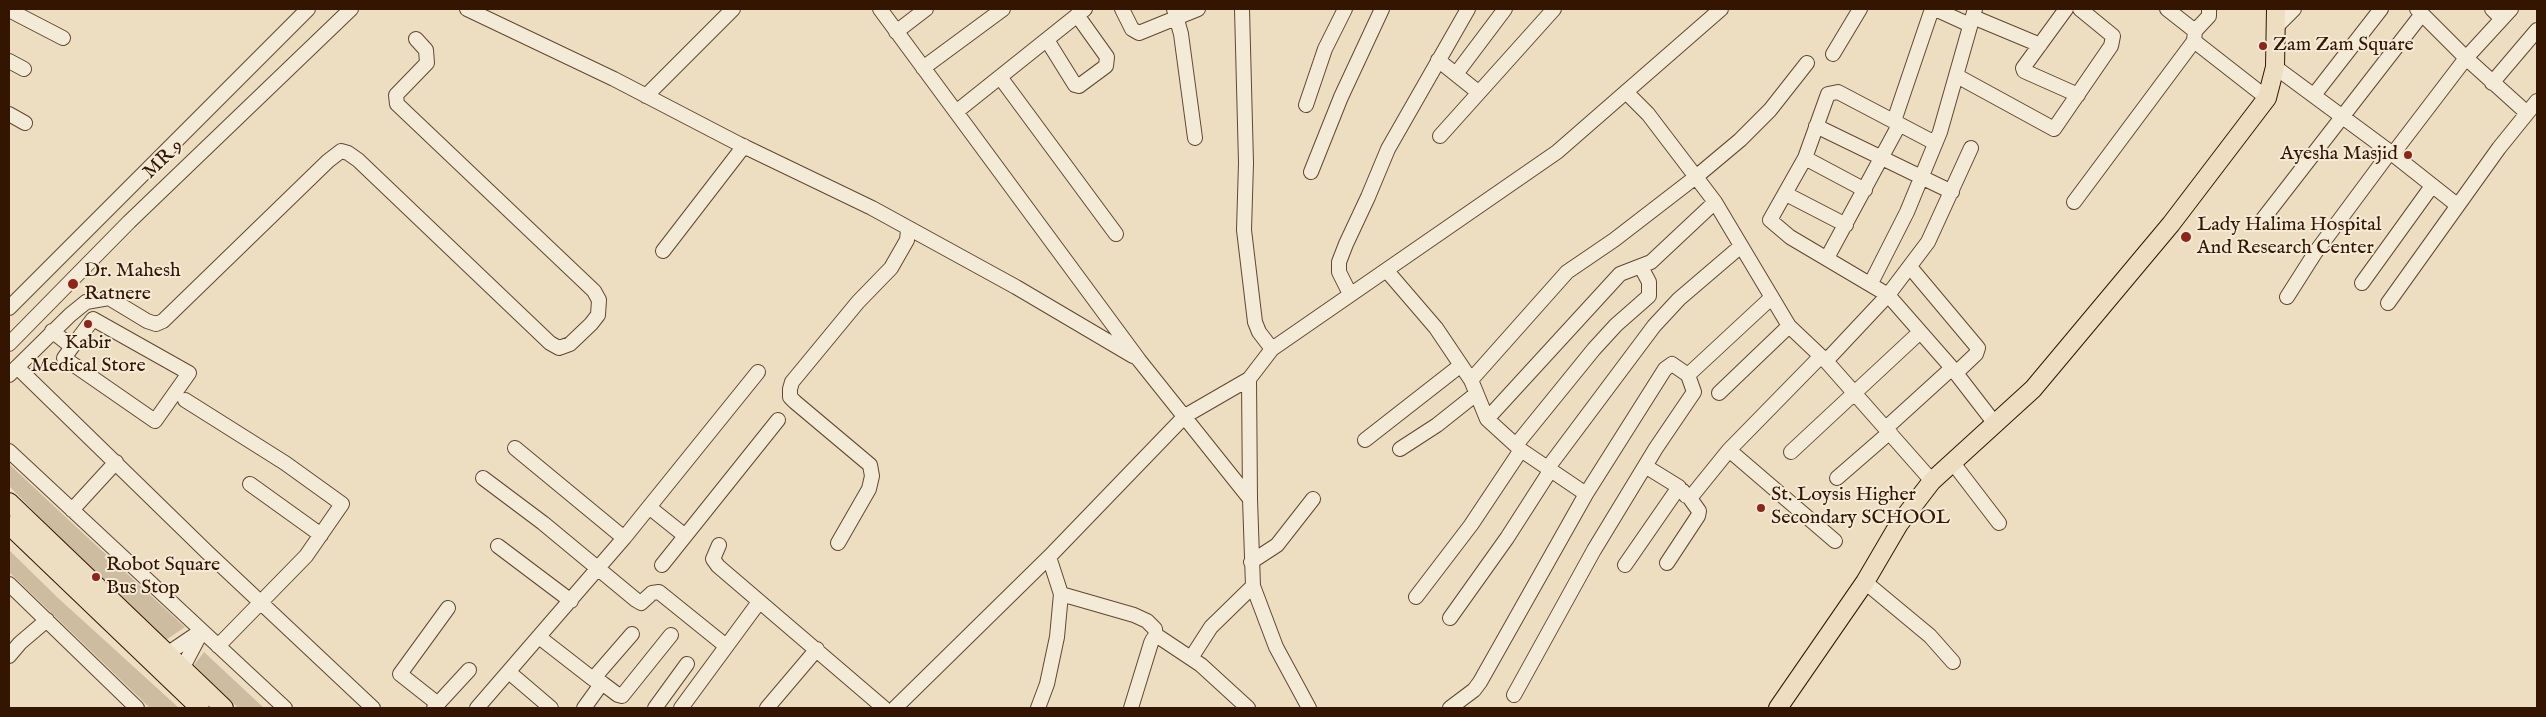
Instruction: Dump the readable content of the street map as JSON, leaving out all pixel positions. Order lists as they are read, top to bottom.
{
  "streets": {
    "street": ["MR 9"]
  },
  "places": [
    "Zam Zam Square",
    "Ayesha Masjid",
    "Lady Halima Hospital And Research Center",
    "Dr. Mahesh Ratnere",
    "Kabir Medical Store",
    "St. Loysis Higher Secondary SCHOOL",
    "Robot Square Bus Stop"
  ]
}
